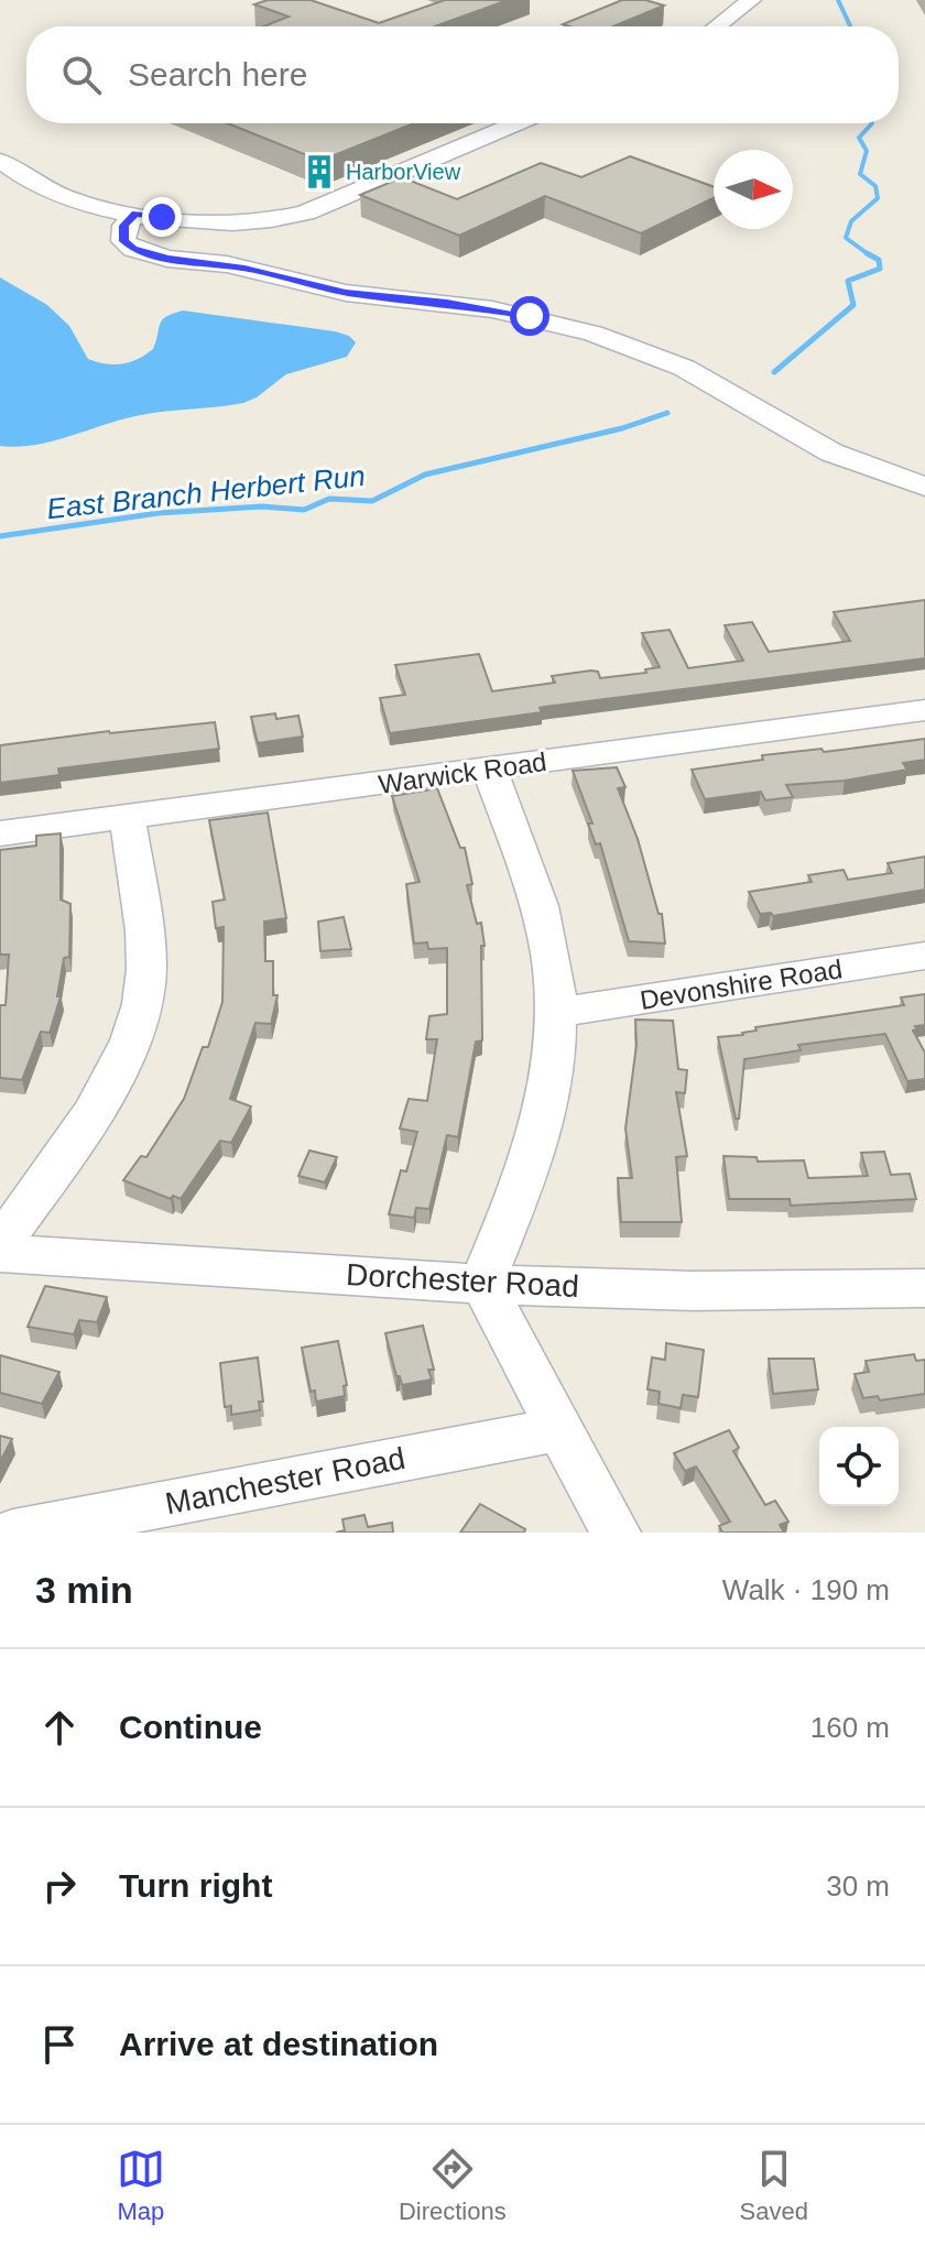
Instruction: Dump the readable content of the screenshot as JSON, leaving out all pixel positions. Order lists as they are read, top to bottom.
{
  "streets": {
    "street": [
      "Warwick Road",
      "Devonshire Road",
      "Dorchester Road",
      "Manchester Road"
    ]
  },
  "water": ["East Branch Herbert Run"],
  "places": {
    "building": ["HarborView"]
  },
  "north": "right",
  "page": {
    "search": "Search here",
    "heading": ["3 min", "Walk · 190 m"],
    "list": [
      ["Continue", "160 m"],
      ["Turn right", "30 m"],
      "Arrive at destination"
    ],
    "nav": ["Map", "Directions", "Saved"]
  }
}
